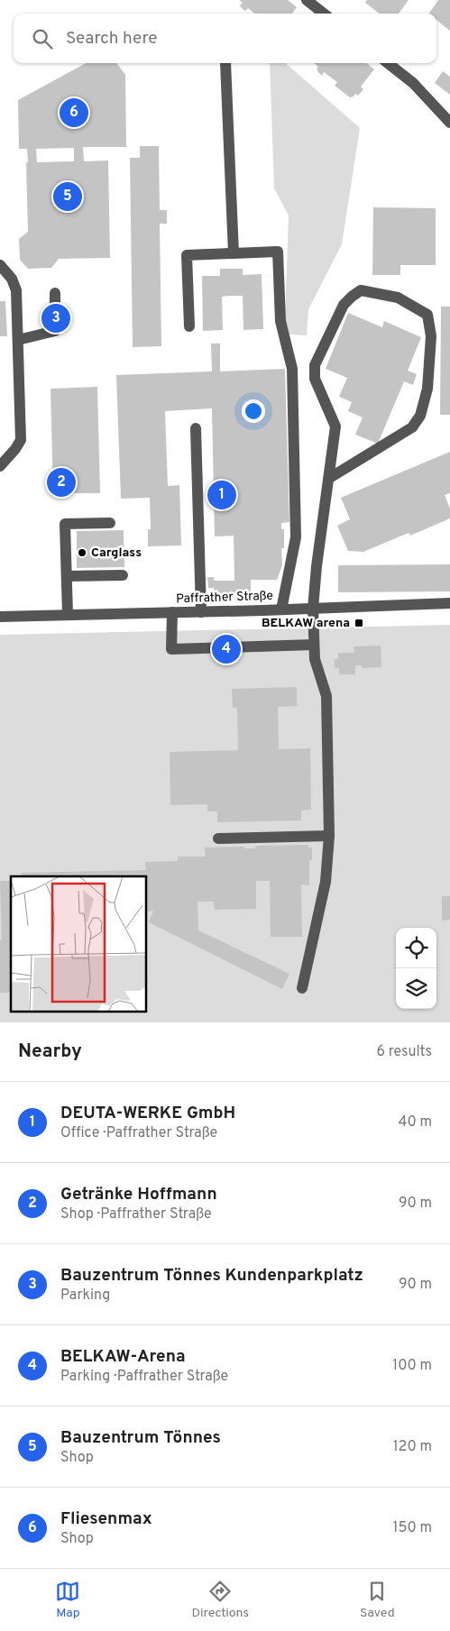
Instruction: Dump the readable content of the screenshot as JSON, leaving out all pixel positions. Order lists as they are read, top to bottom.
{
  "streets": {
    "street": ["Paffrather Straße"]
  },
  "places": {
    "other": ["Carglass"],
    "transit": ["BELKAW arena"]
  },
  "page": {
    "search": "Search here",
    "pins": [
      "6",
      "5",
      "3",
      "2",
      "1",
      "4"
    ],
    "heading": ["Nearby", "6 results"],
    "list": [
      {
        "mark": "1",
        "name": "DEUTA-WERKE GmbH",
        "note": "Office · Paffrather Straße",
        "value": "40 m"
      },
      {
        "mark": "2",
        "name": "Getränke Hoffmann",
        "note": "Shop · Paffrather Straße",
        "value": "90 m"
      },
      {
        "mark": "3",
        "name": "Bauzentrum Tönnes Kundenparkplatz",
        "note": "Parking",
        "value": "90 m"
      },
      {
        "mark": "4",
        "name": "BELKAW-Arena",
        "note": "Parking · Paffrather Straße",
        "value": "100 m"
      },
      {
        "mark": "5",
        "name": "Bauzentrum Tönnes",
        "note": "Shop",
        "value": "120 m"
      },
      {
        "mark": "6",
        "name": "Fliesenmax",
        "note": "Shop",
        "value": "150 m"
      }
    ],
    "nav": ["Map", "Directions", "Saved"]
  }
}
